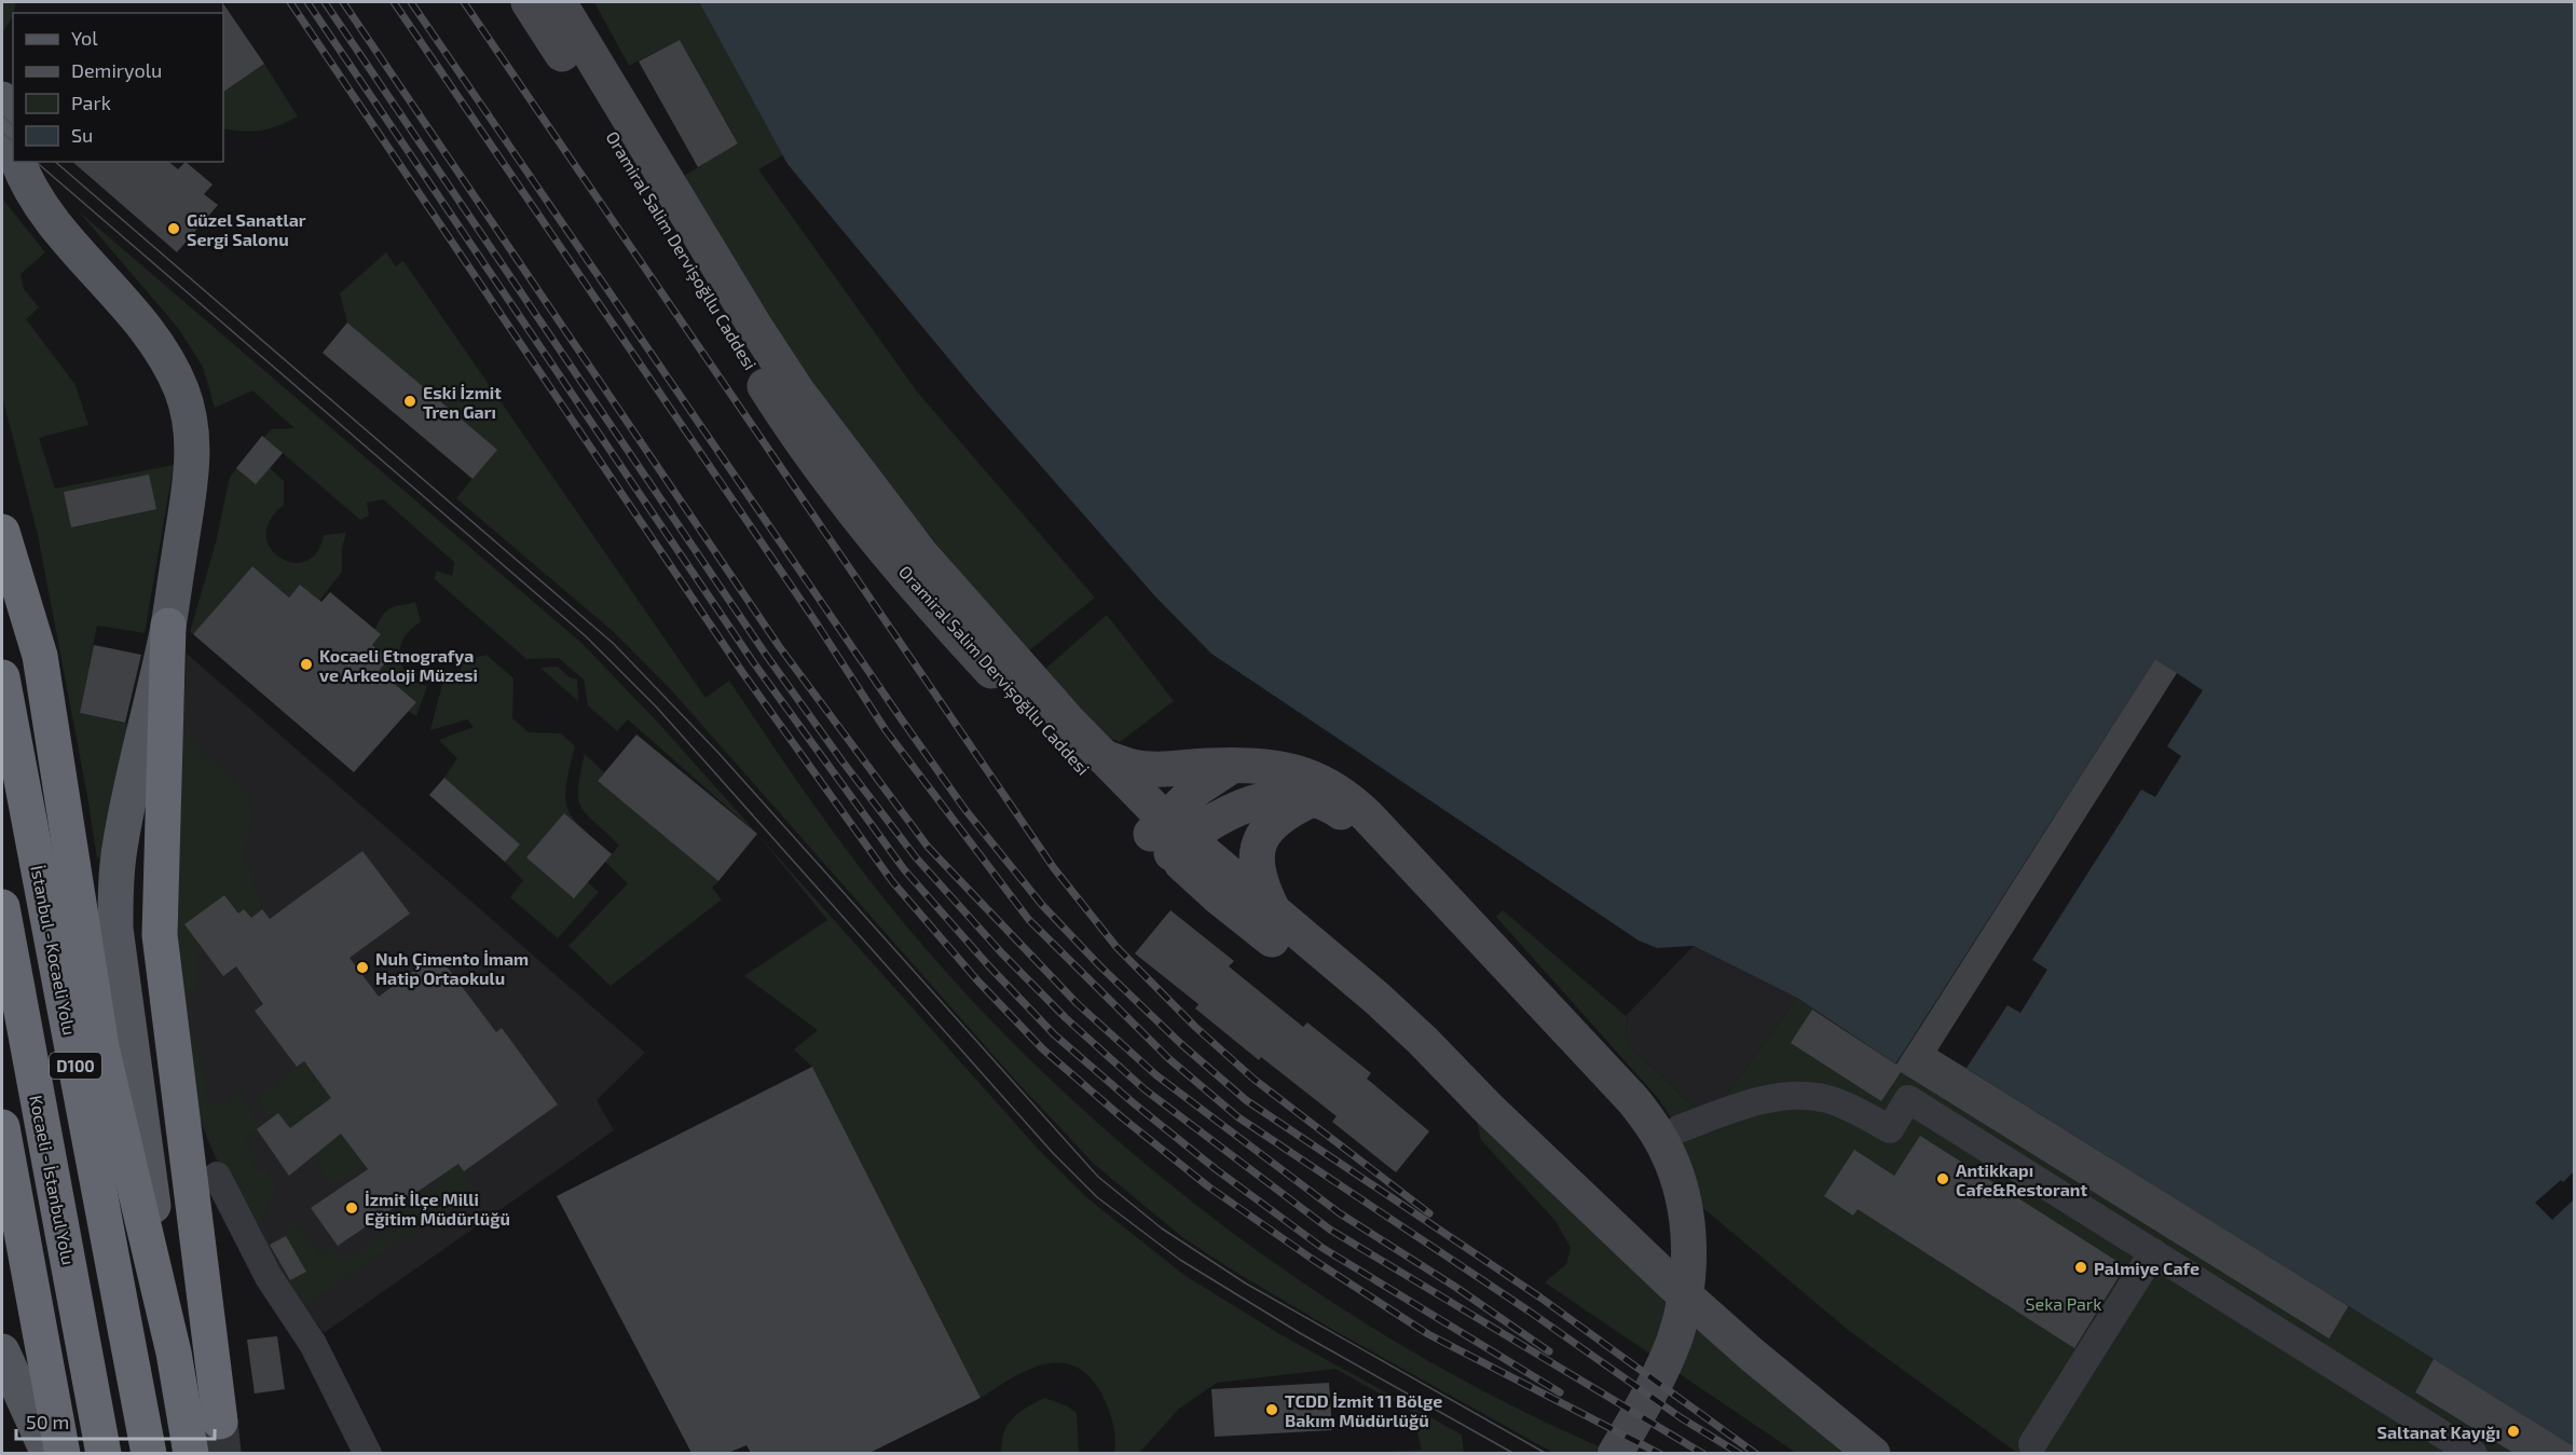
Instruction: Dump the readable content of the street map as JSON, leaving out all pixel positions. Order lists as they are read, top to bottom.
{
  "streets": {
    "highway": ["İstanbul - Kocaeli Yolu", "D100", "Kocaeli - İstanbul Yolu"],
    "main road": ["Oramiral Salim Dervişoğllu Caddesi"]
  },
  "parks": ["Seka Park"],
  "places": [
    "Güzel Sanatlar Sergi Salonu",
    "Eski İzmit Tren Garı",
    "Kocaeli Etnografya ve Arkeoloji Müzesi",
    "Nuh Çimento İmam Hatip Ortaokulu",
    "Antikkapı Cafe&Restorant",
    "İzmit İlçe Milli Eğitim Müdürlüğü",
    "Palmiye Cafe",
    "TCDD İzmit 11 Bölge Bakım Müdürlüğü",
    "Saltanat Kayığı"
  ],
  "legend": [
    "Yol",
    "Demiryolu",
    "Park",
    "Su"
  ],
  "scale_bar": "50 m"
}
